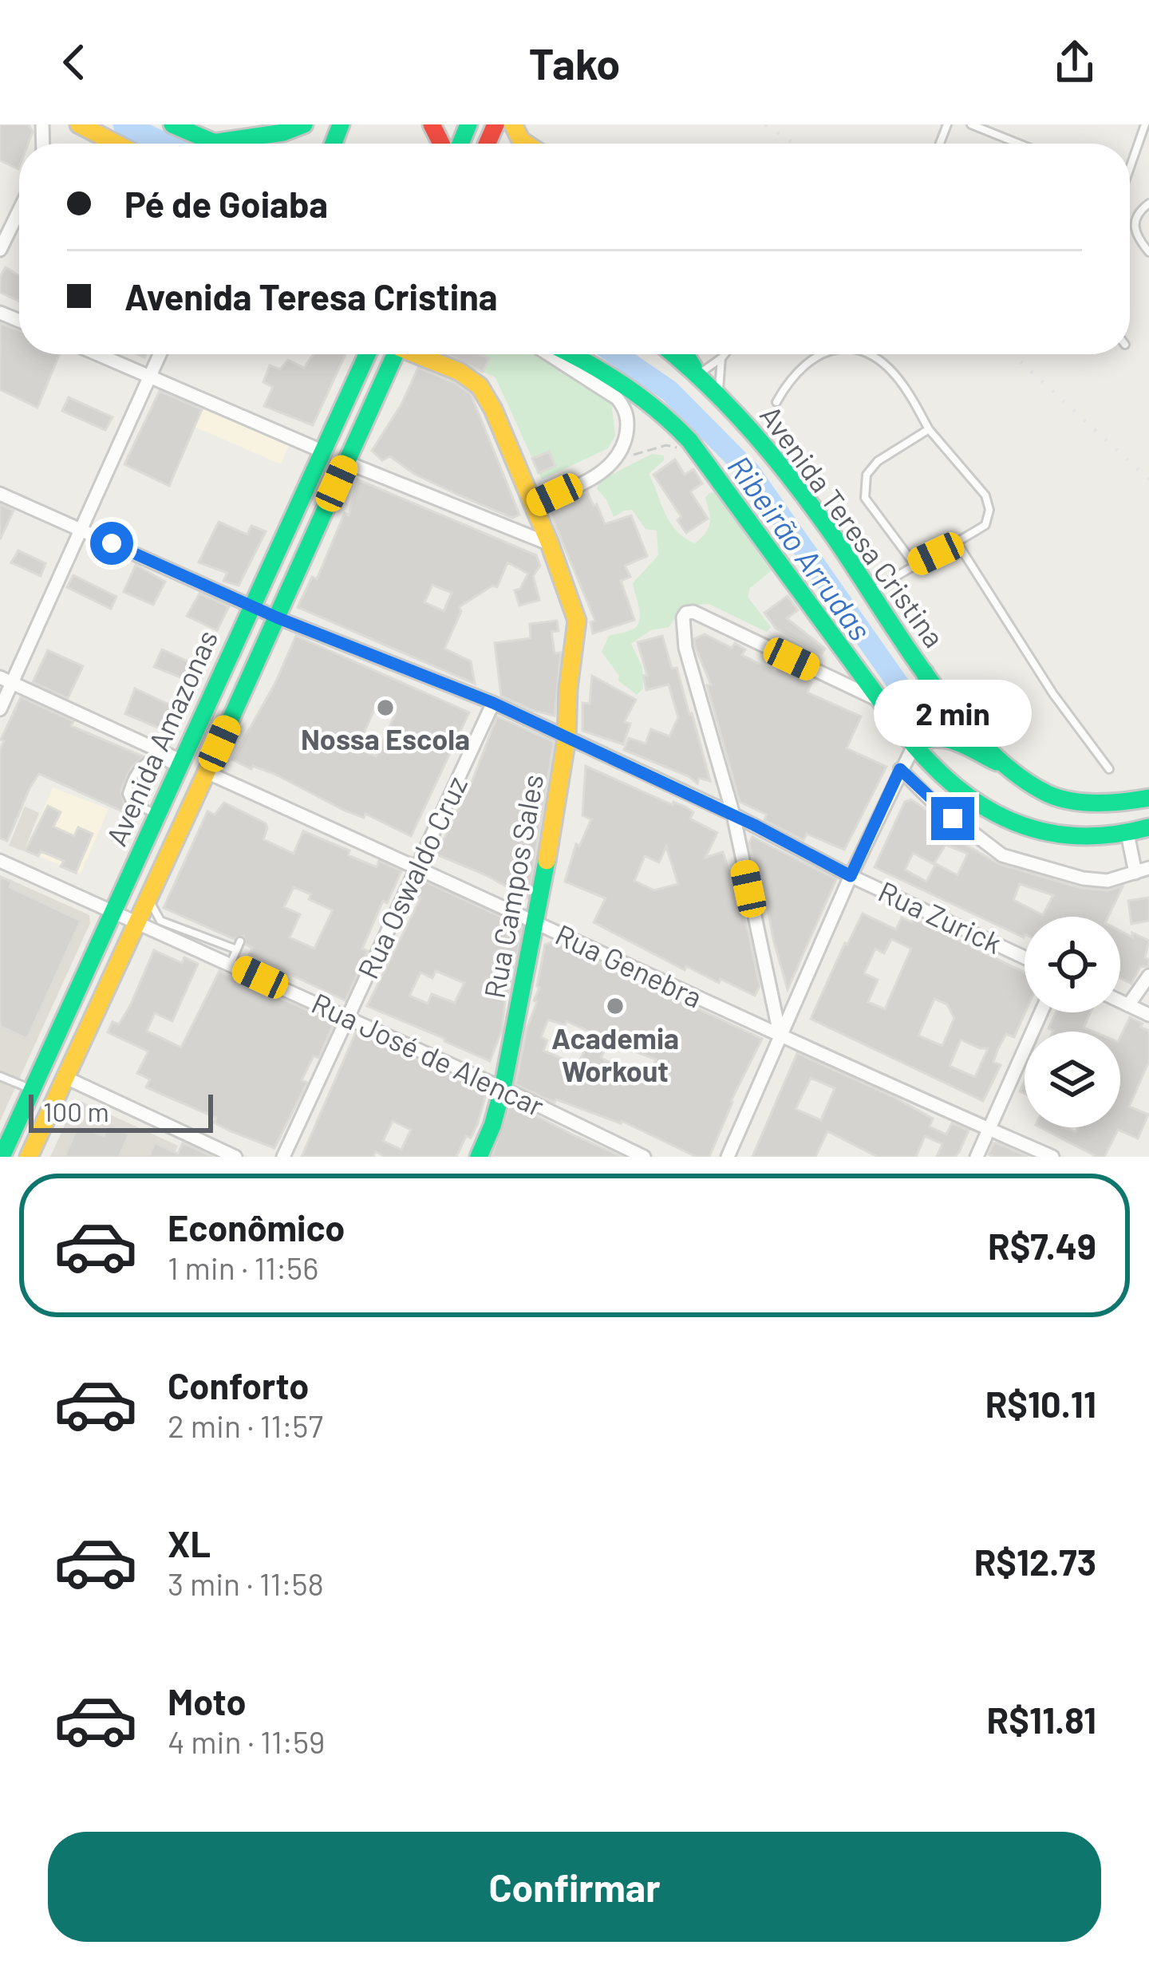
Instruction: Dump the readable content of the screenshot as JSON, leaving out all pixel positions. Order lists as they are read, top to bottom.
{
  "streets": {
    "main road": ["Avenida Teresa Cristina", "Avenida Amazonas", "Rua Campos Sales"],
    "street": [
      "Rua Oswaldo Cruz",
      "Rua Zurick",
      "Rua Genebra",
      "Rua José de Alencar"
    ]
  },
  "crossings": [
    ["Avenida Amazonas", "Rua Zurick"],
    ["Avenida Amazonas", "Rua Genebra"],
    ["Avenida Amazonas", "Rua José de Alencar"],
    ["Rua Oswaldo Cruz", "Rua Zurick"],
    ["Rua Oswaldo Cruz", "Rua Genebra"],
    ["Rua Oswaldo Cruz", "Rua José de Alencar"],
    ["Rua Campos Sales", "Rua Zurick"],
    ["Rua Campos Sales", "Rua Genebra"],
    ["Rua Campos Sales", "Rua José de Alencar"]
  ],
  "water": ["Ribeirão Arrudas"],
  "places": ["Nossa Escola", "Academia Workout"],
  "scale_bar": "100 m",
  "page": {
    "header": "Tako",
    "banner": ["Pé de Goiaba", "Avenida Teresa Cristina"],
    "bubble": "2 min",
    "scale": "100 m",
    "list": [
      {
        "name": "Econômico",
        "note": "1 min · 11:56",
        "value": "R$7.49"
      },
      {
        "name": "Conforto",
        "note": "2 min · 11:57",
        "value": "R$10.11"
      },
      {
        "name": "XL",
        "note": "3 min · 11:58",
        "value": "R$12.73"
      },
      {
        "name": "Moto",
        "note": "4 min · 11:59",
        "value": "R$11.81"
      }
    ],
    "buttons": "Confirmar"
  }
}
